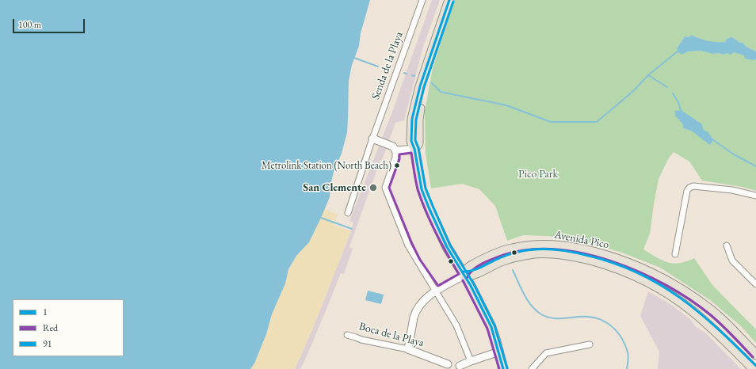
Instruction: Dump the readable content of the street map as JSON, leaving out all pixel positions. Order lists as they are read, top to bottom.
{
  "streets": {
    "main road": ["Avenida Pico"],
    "street": ["Senda de la Playa", "Boca de la Playa"]
  },
  "parks": ["Pico Park"],
  "places": ["Metrolink Station (North Beach)", "San Clemente"],
  "lines": ["transit line 1", "transit line 91", "transit line Red"],
  "legend": ["1", "Red", "91"],
  "scale_bar": "100 m"
}
